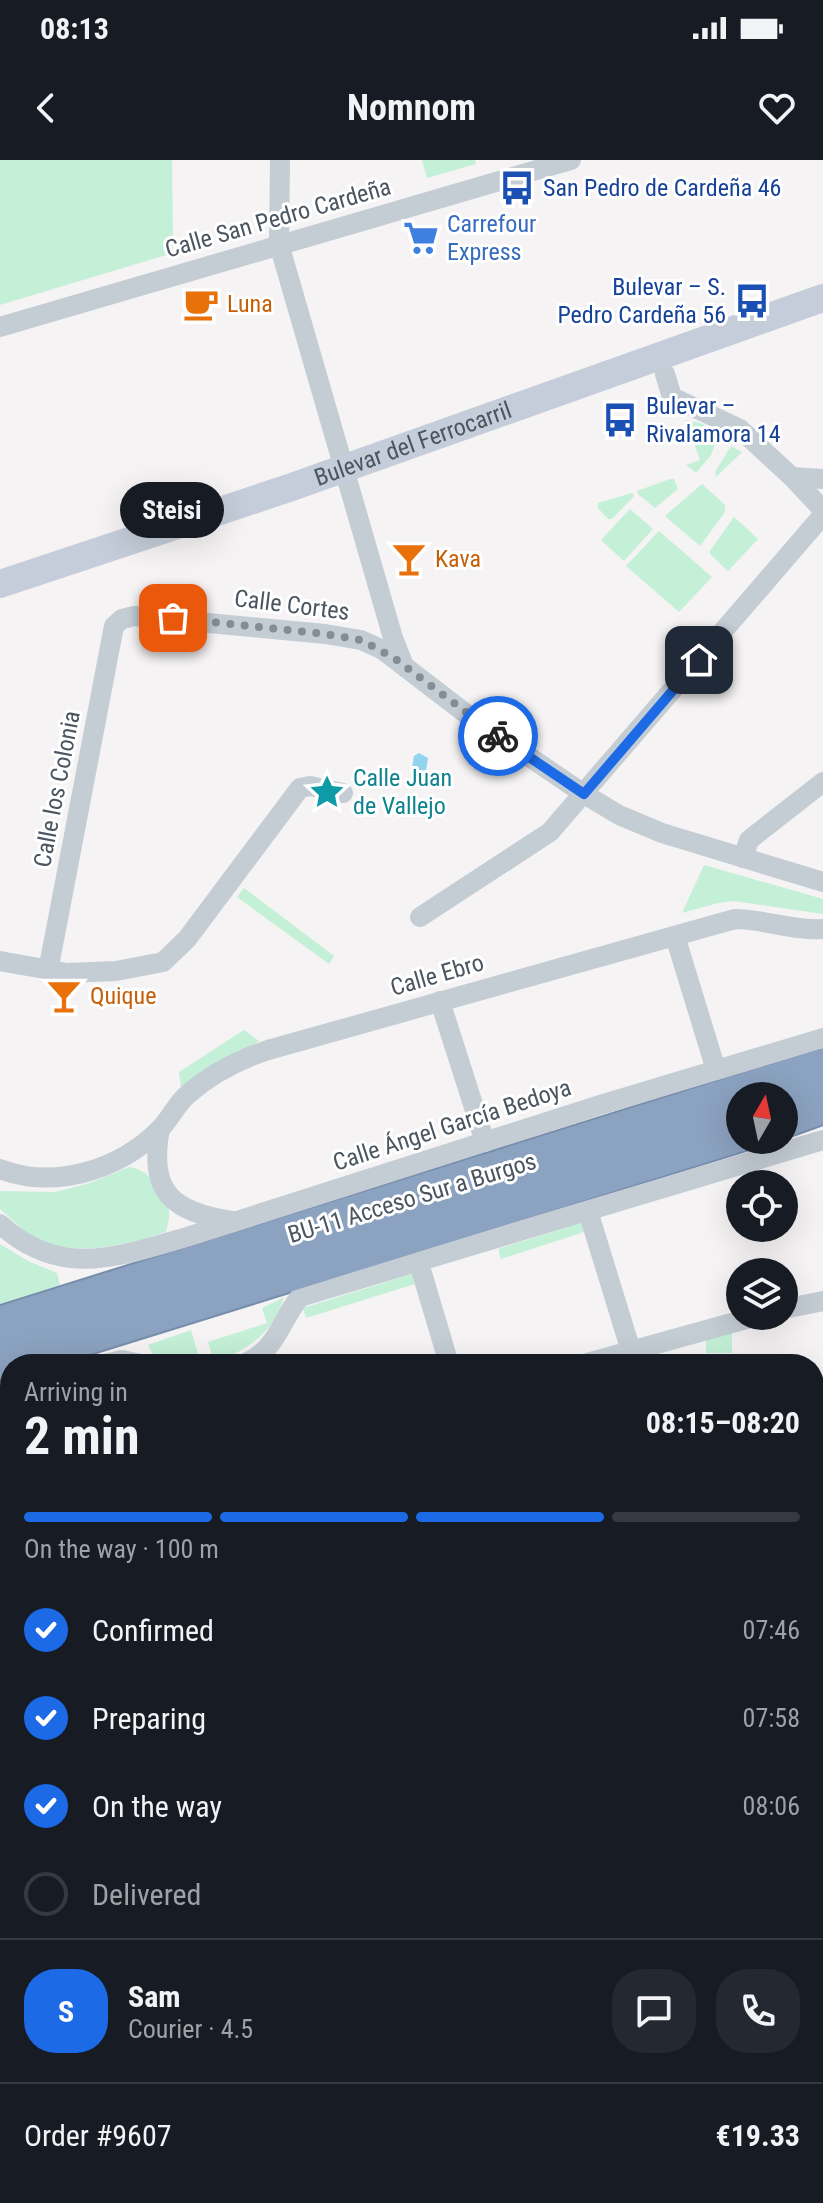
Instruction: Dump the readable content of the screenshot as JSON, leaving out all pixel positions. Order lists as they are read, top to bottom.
{
  "streets": {
    "highway": ["BU-11 Acceso Sur a Burgos"],
    "main road": ["Bulevar del Ferrocarril"],
    "street": [
      "Calle San Pedro Cardeña",
      "Calle Cortes",
      "Calle los Colonia",
      "Calle Ebro",
      "Calle Ángel García Bedoya"
    ]
  },
  "crossings": [
    ["Calle Cortes", "Calle los Colonia"]
  ],
  "places": {
    "bus stop": ["San Pedro de Cardeña 46", "Bulevar – S. Pedro Cardeña 56", "Bulevar – Rivalamora 14"],
    "supermarket": ["Carrefour Express"],
    "cafe": ["Luna"],
    "bar": ["Kava", "Quique"],
    "other": ["Steisi"],
    "place": ["Calle Juan de Vallejo"]
  },
  "north": "top",
  "page": {
    "status": "08:13",
    "header": "Nomnom",
    "bubble": "Steisi",
    "heading": ["2 min", "Arriving in", "08:15–08:20"],
    "panel": [
      "Sam",
      "Courier · 4.5",
      "Order #9607",
      "€19.33"
    ],
    "bar": "On the way · 100 m",
    "list": [
      ["Confirmed", "07:46"],
      ["Preparing", "07:58"],
      ["On the way", "08:06"],
      "Delivered"
    ],
    "round": "S"
  }
}
